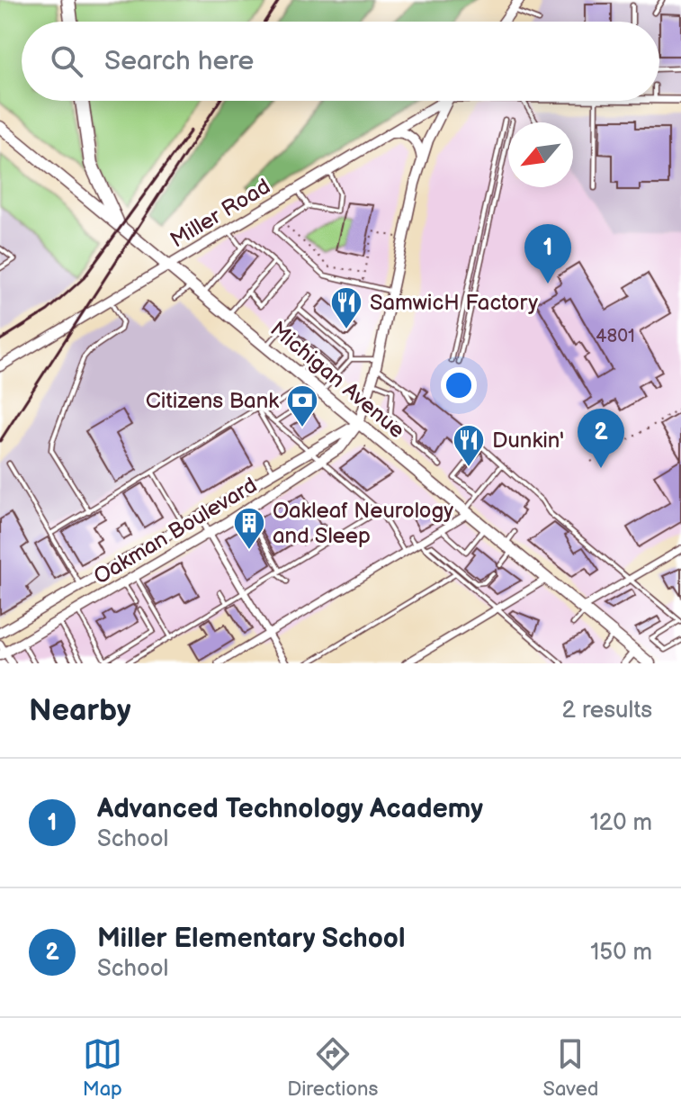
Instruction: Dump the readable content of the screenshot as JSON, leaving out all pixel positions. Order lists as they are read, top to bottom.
{
  "streets": {
    "main road": ["Michigan Avenue"],
    "street": ["Miller Road", "Oakman Boulevard"]
  },
  "crossings": [
    ["Miller Road", "Michigan Avenue"],
    ["Michigan Avenue", "Oakman Boulevard"]
  ],
  "places": {
    "restaurant": ["SamwicH Factory", "Dunkin'"],
    "bank": ["Citizens Bank"],
    "building": ["Oakleaf Neurology and Sleep"]
  },
  "house_numbers": ["4801"],
  "north": "bottom left",
  "page": {
    "search": "Search here",
    "pins": ["1", "2"],
    "heading": ["Nearby", "2 results"],
    "list": [
      {
        "mark": "1",
        "name": "Advanced Technology Academy",
        "note": "School",
        "value": "120 m"
      },
      {
        "mark": "2",
        "name": "Miller Elementary School",
        "note": "School",
        "value": "150 m"
      }
    ],
    "nav": ["Map", "Directions", "Saved"]
  }
}
